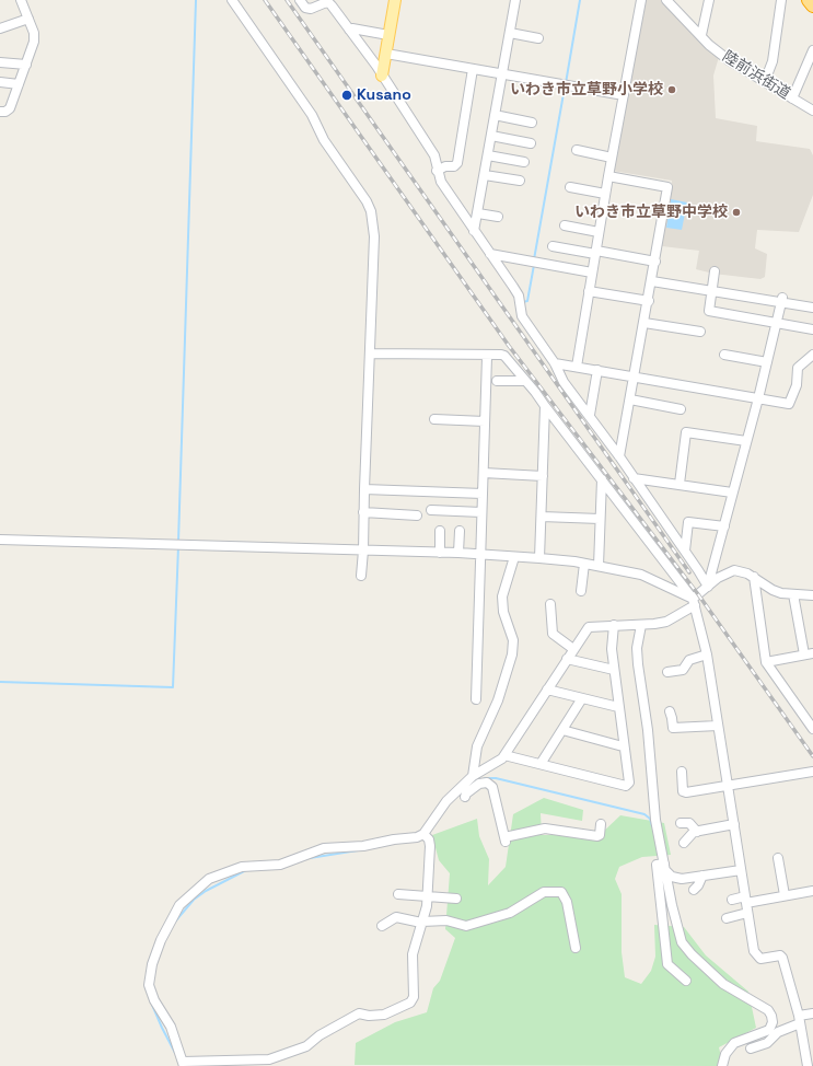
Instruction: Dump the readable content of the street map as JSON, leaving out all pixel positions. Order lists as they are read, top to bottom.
{
  "streets": {
    "street": ["陸前浜街道"]
  },
  "places": ["いわき市立草野小学校", "Kusano", "いわき市立草野中学校"]
}
